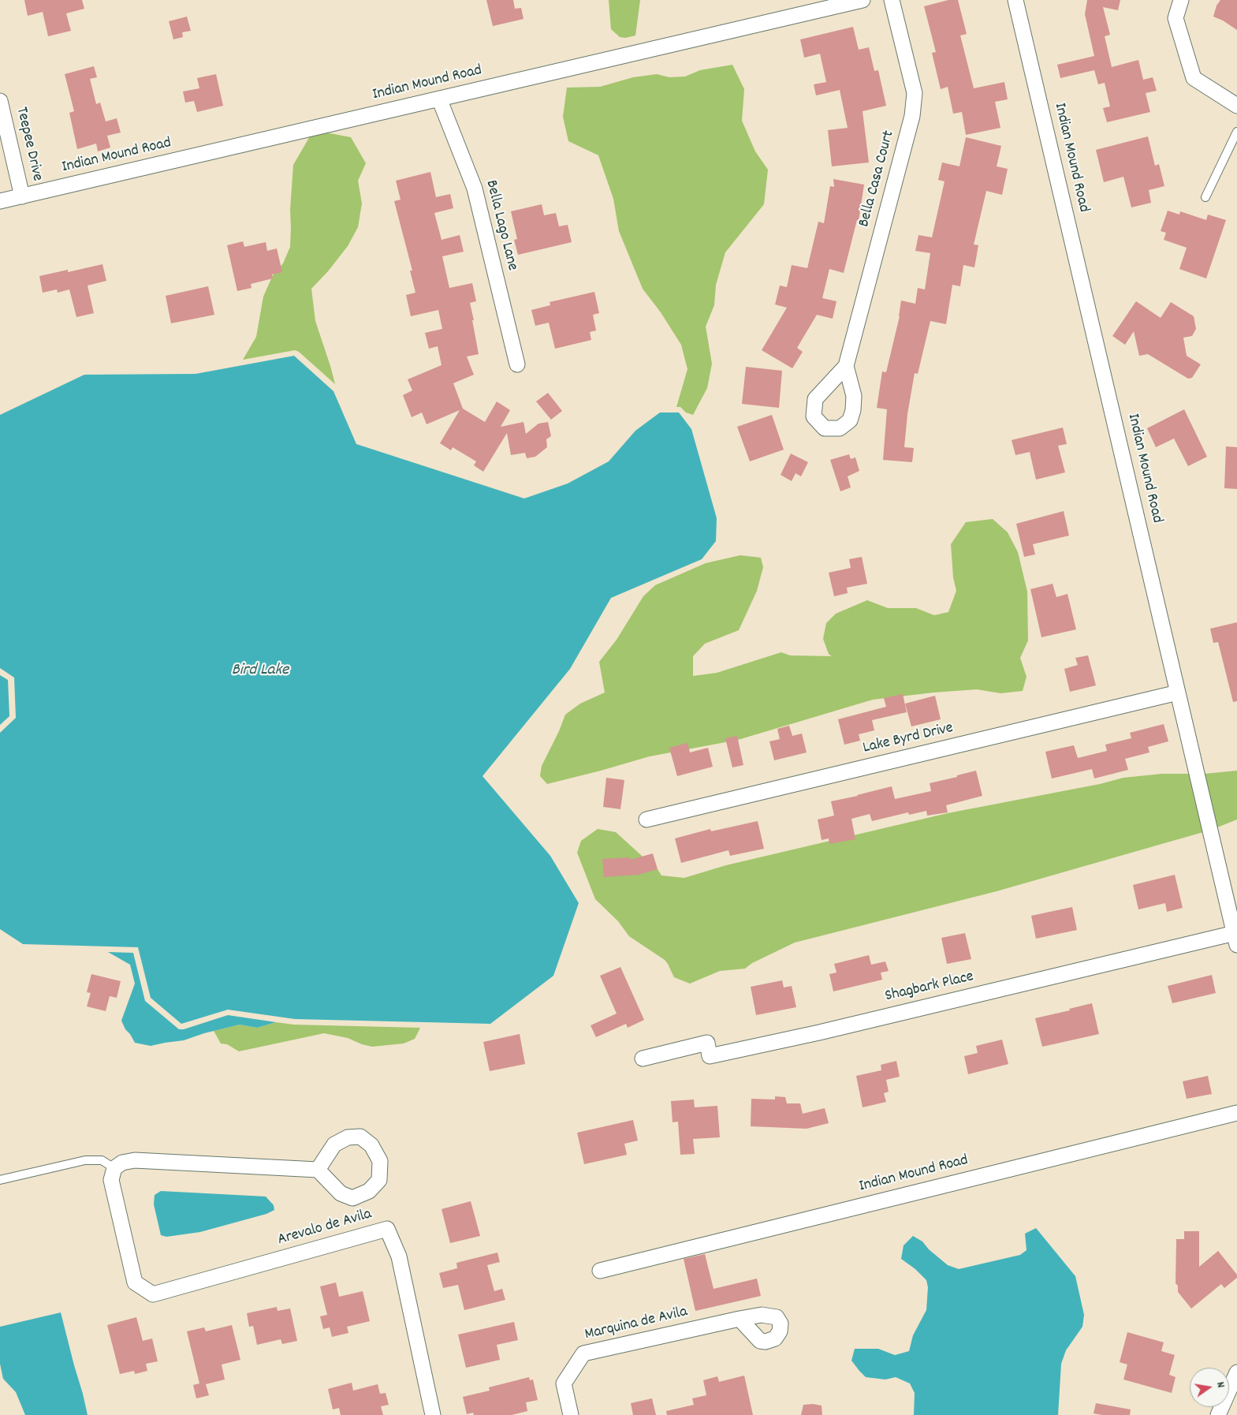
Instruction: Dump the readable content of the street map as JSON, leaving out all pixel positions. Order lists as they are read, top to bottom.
{
  "streets": {
    "street": [
      "Indian Mound Road",
      "Teepee Drive",
      "Bella Casa Court",
      "Bella Lago Lane",
      "Lake Byrd Drive",
      "Shagbark Place",
      "Arevalo de Avila",
      "Marquina de Avila"
    ]
  },
  "crossings": [
    ["Indian Mound Road", "Teepee Drive"],
    ["Indian Mound Road", "Bella Lago Lane"],
    ["Indian Mound Road", "Lake Byrd Drive"],
    ["Indian Mound Road", "Shagbark Place"]
  ],
  "water": ["Bird Lake"],
  "north": "right"
}
